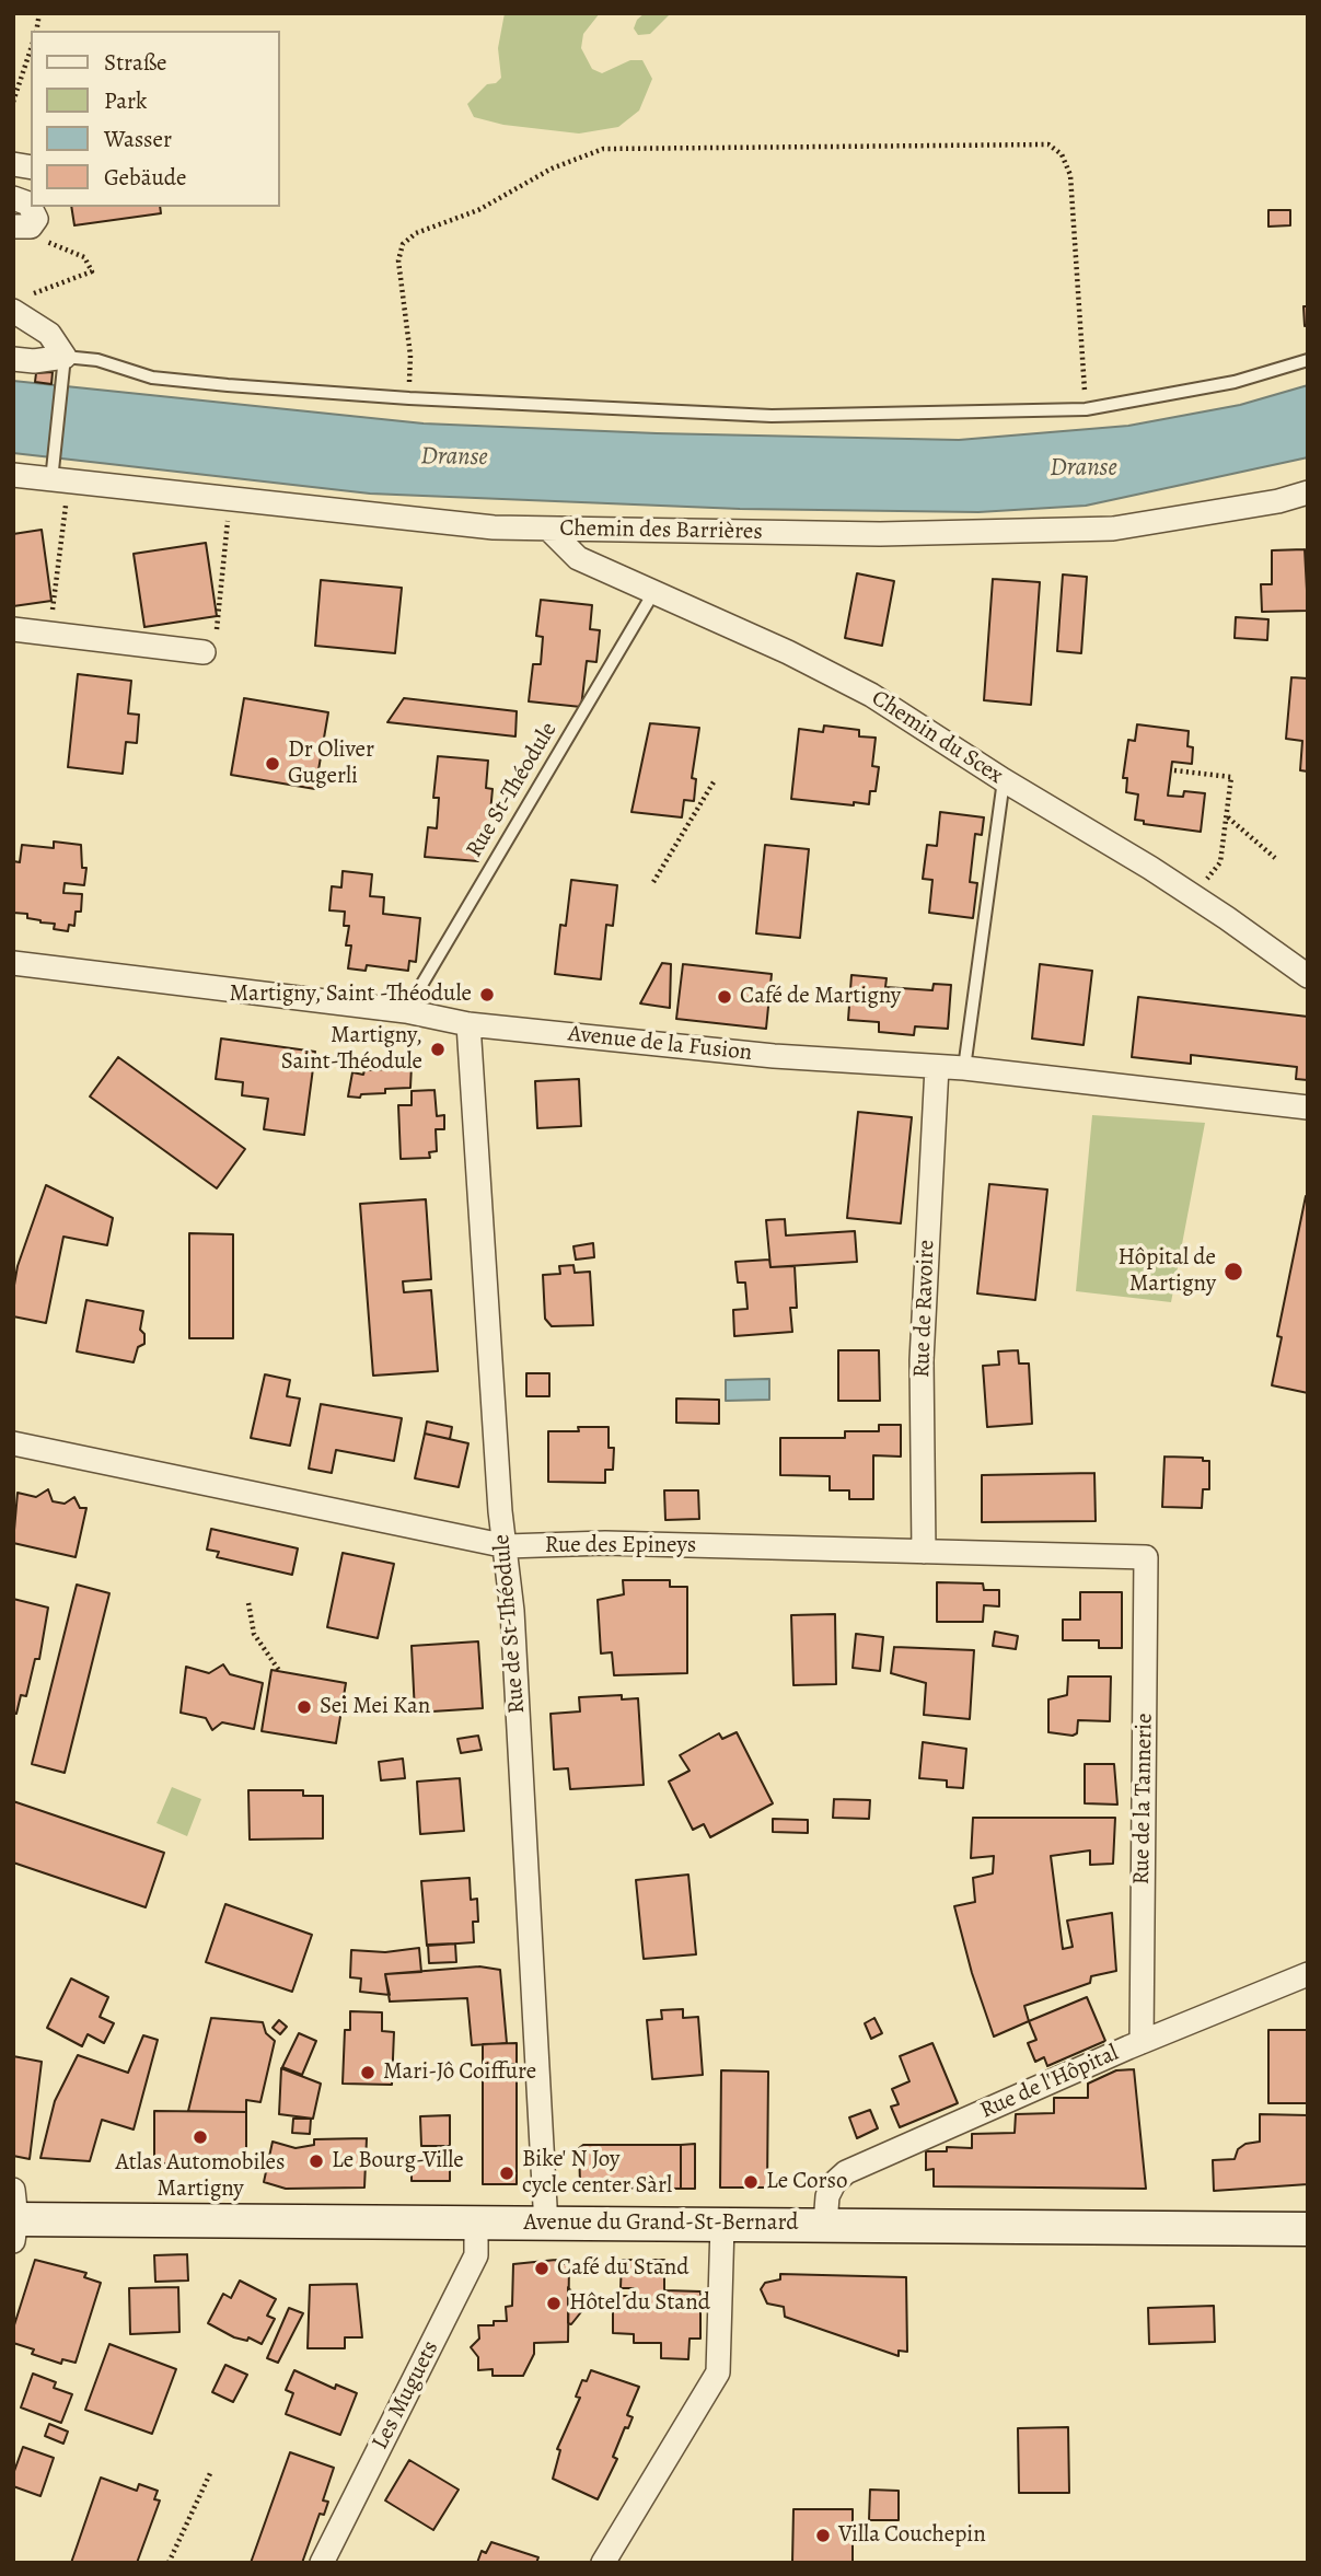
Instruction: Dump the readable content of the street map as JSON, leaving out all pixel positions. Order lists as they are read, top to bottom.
{
  "streets": {
    "street": [
      "Chemin des Barrières",
      "Chemin du Scex",
      "Avenue de la Fusion",
      "Rue de Ravoire",
      "Rue des Epineys",
      "Rue de St-Théodule",
      "Rue de la Tannerie",
      "Rue de l'Hôpital",
      "Avenue du Grand-St-Bernard",
      "Les Muguets"
    ],
    "lane": ["Rue St-Théodule"]
  },
  "crossings": [
    ["Chemin des Barrières", "Chemin du Scex"],
    ["Chemin du Scex", "Rue St-Théodule"],
    ["Rue St-Théodule", "Avenue de la Fusion"],
    ["Avenue de la Fusion", "Rue de Ravoire"],
    ["Avenue de la Fusion", "Rue de St-Théodule"],
    ["Rue de Ravoire", "Rue des Epineys"],
    ["Rue des Epineys", "Rue de St-Théodule"],
    ["Rue des Epineys", "Rue de la Tannerie"],
    ["Rue de St-Théodule", "Avenue du Grand-St-Bernard"],
    ["Rue de la Tannerie", "Rue de l'Hôpital"],
    ["Rue de l'Hôpital", "Avenue du Grand-St-Bernard"],
    ["Avenue du Grand-St-Bernard", "Les Muguets"]
  ],
  "water": ["Dranse"],
  "places": [
    "Dr Oliver Gugerli",
    "Martigny, Saint -Théodule",
    "Café de Martigny",
    "Martigny, Saint-Théodule",
    "Hôpital de Martigny",
    "Sei Mei Kan",
    "Mari-Jô Coiffure",
    "Atlas Automobiles Martigny",
    "Le Bourg-Ville",
    "Bike' N Joy cycle center Sàrl",
    "Le Corso",
    "Café du Stand",
    "Hôtel du Stand",
    "Villa Couchepin"
  ],
  "legend": [
    "Straße",
    "Park",
    "Wasser",
    "Gebäude"
  ]
}
